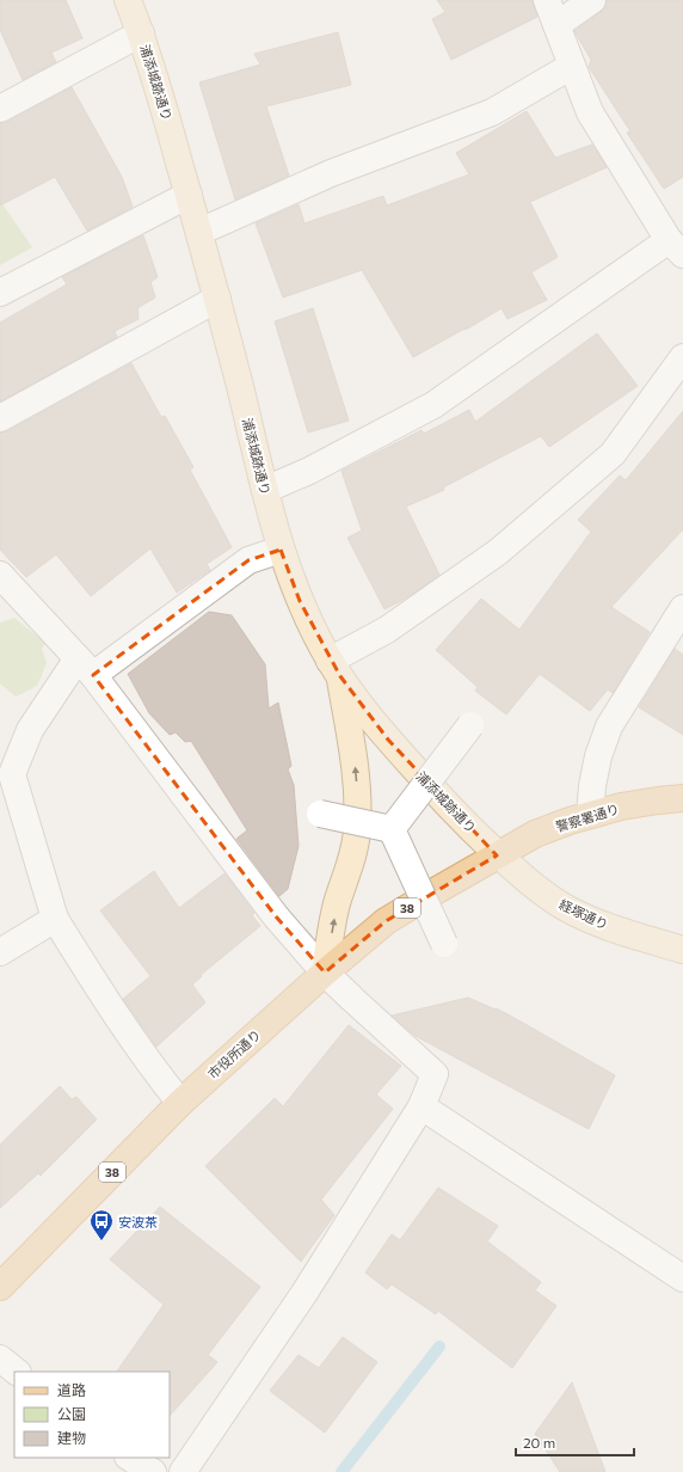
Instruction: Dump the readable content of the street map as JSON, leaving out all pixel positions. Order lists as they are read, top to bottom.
{
  "streets": {
    "main road": [
      "浦添城跡通り",
      "警察署通り",
      "38",
      "経塚通り",
      "市役所通り"
    ]
  },
  "crossings": [
    ["浦添城跡通り", "警察署通り"],
    ["浦添城跡通り", "経塚通り"],
    ["浦添城跡通り", "市役所通り"],
    ["警察署通り", "経塚通り"],
    ["警察署通り", "市役所通り"],
    ["経塚通り", "市役所通り"]
  ],
  "places": {
    "bus stop": ["安波茶"]
  },
  "legend": ["道路", "公園", "建物"],
  "scale_bar": "20 m"
}
